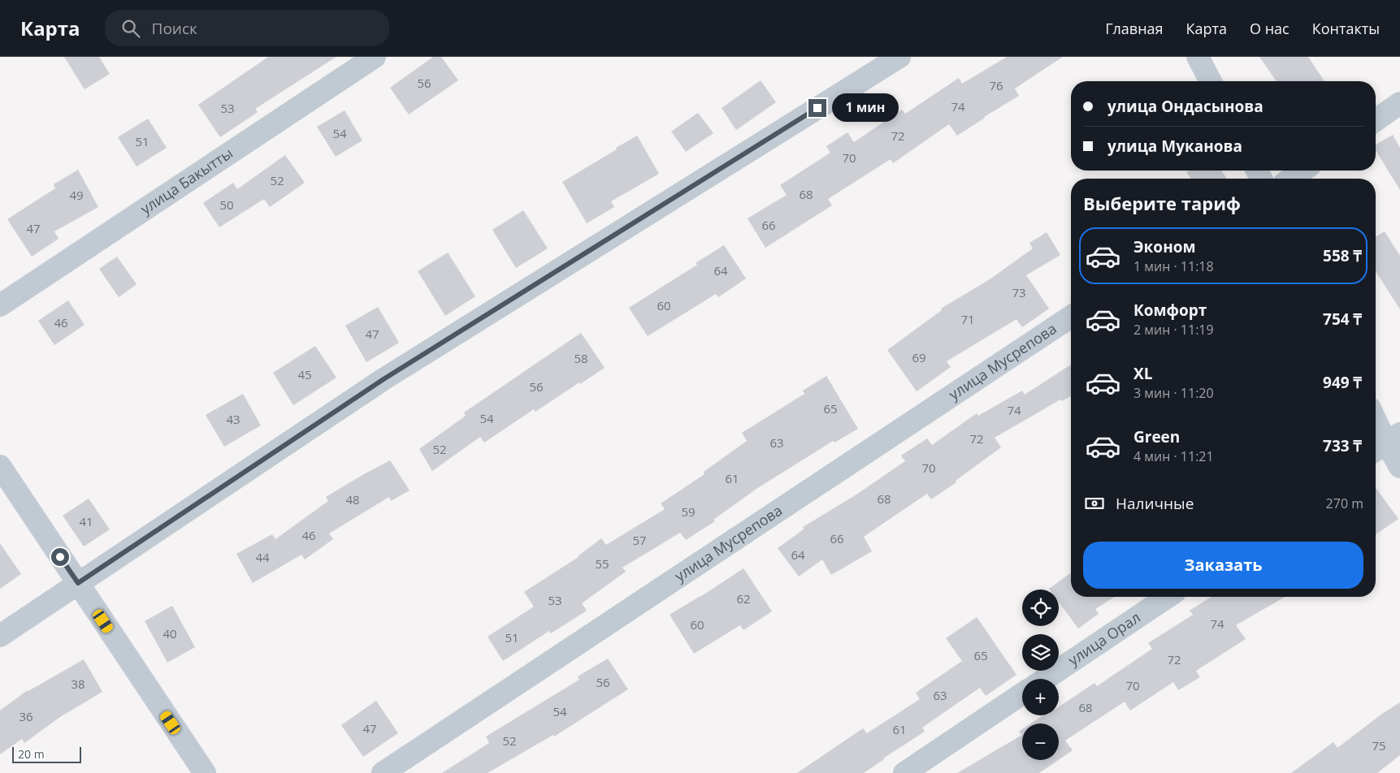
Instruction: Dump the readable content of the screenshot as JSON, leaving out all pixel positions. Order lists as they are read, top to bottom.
{
  "streets": {
    "street": ["улица Бакытты", "улица Мусрепова", "улица Орал"]
  },
  "house_numbers": [
    "56",
    "76",
    "74",
    "53",
    "54",
    "72",
    "51",
    "70",
    "52",
    "68",
    "49",
    "50",
    "66",
    "47",
    "64",
    "73",
    "60",
    "71",
    "46",
    "47",
    "69",
    "58",
    "45",
    "56",
    "65",
    "74",
    "54",
    "43",
    "72",
    "63",
    "52",
    "70",
    "61",
    "68",
    "48",
    "59",
    "41",
    "46",
    "66",
    "57",
    "64",
    "44",
    "55",
    "62",
    "53",
    "74",
    "60",
    "40",
    "51",
    "65",
    "72",
    "56",
    "38",
    "70",
    "63",
    "68",
    "54",
    "36",
    "47",
    "61",
    "52",
    "75"
  ],
  "scale_bar": "20 m",
  "page": {
    "header": "Карта",
    "search": "Поиск",
    "nav": [
      "Главная",
      "Карта",
      "О нас",
      "Контакты"
    ],
    "banner": ["улица Ондасынова", "улица Муканова"],
    "bubble": "1 мин",
    "heading": "Выберите тариф",
    "list": [
      {
        "name": "Эконом",
        "note": "1 мин · 11:18",
        "value": "558 ₸"
      },
      {
        "name": "Комфорт",
        "note": "2 мин · 11:19",
        "value": "754 ₸"
      },
      {
        "name": "XL",
        "note": "3 мин · 11:20",
        "value": "949 ₸"
      },
      {
        "name": "Green",
        "note": "4 мин · 11:21",
        "value": "733 ₸"
      }
    ],
    "pay": ["Наличные", "270 m"],
    "buttons": "Заказать",
    "map_buttons": ["+", "−"],
    "scale": "20 m"
  }
}
